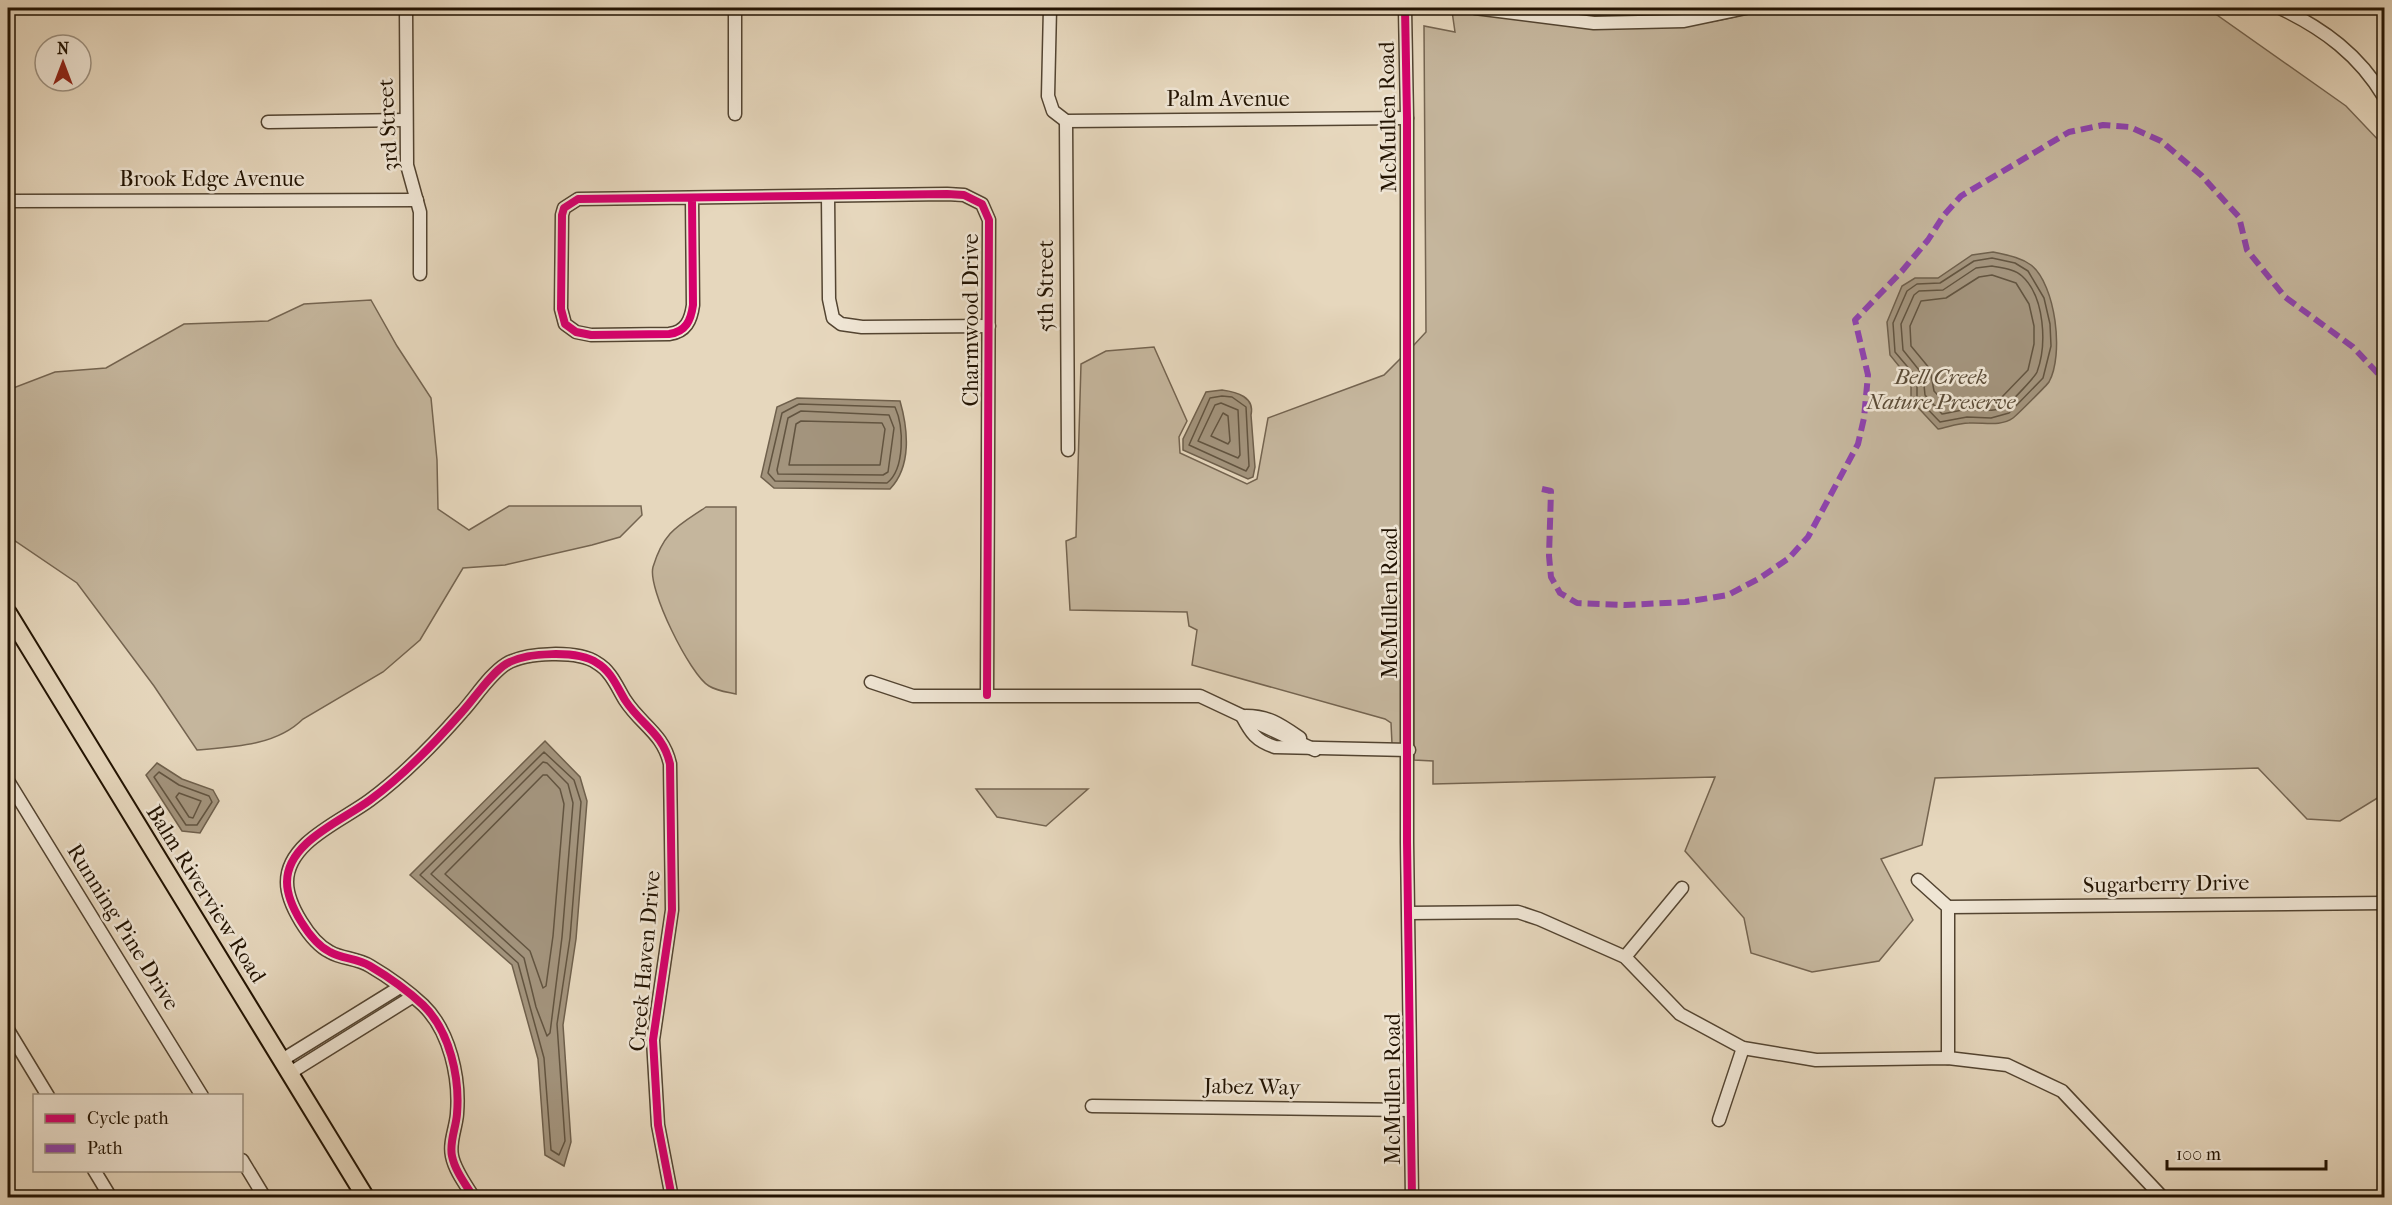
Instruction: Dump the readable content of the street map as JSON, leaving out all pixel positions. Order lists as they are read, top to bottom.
{
  "streets": {
    "main road": ["Balm Riverview Road"],
    "street": [
      "Palm Avenue",
      "McMullen Road",
      "3rd Street",
      "Brook Edge Avenue",
      "5th Street",
      "Charmwood Drive",
      "Sugarberry Drive",
      "Running Pine Drive",
      "Creek Haven Drive",
      "Jabez Way"
    ]
  },
  "crossings": [
    ["Palm Avenue", "McMullen Road"],
    ["Palm Avenue", "5th Street"],
    ["McMullen Road", "Jabez Way"],
    ["3rd Street", "Brook Edge Avenue"]
  ],
  "parks": ["Bell Creek Nature Preserve"],
  "legend": ["Cycle path", "Path"],
  "scale_bar": "100 m",
  "north": "top"
}
